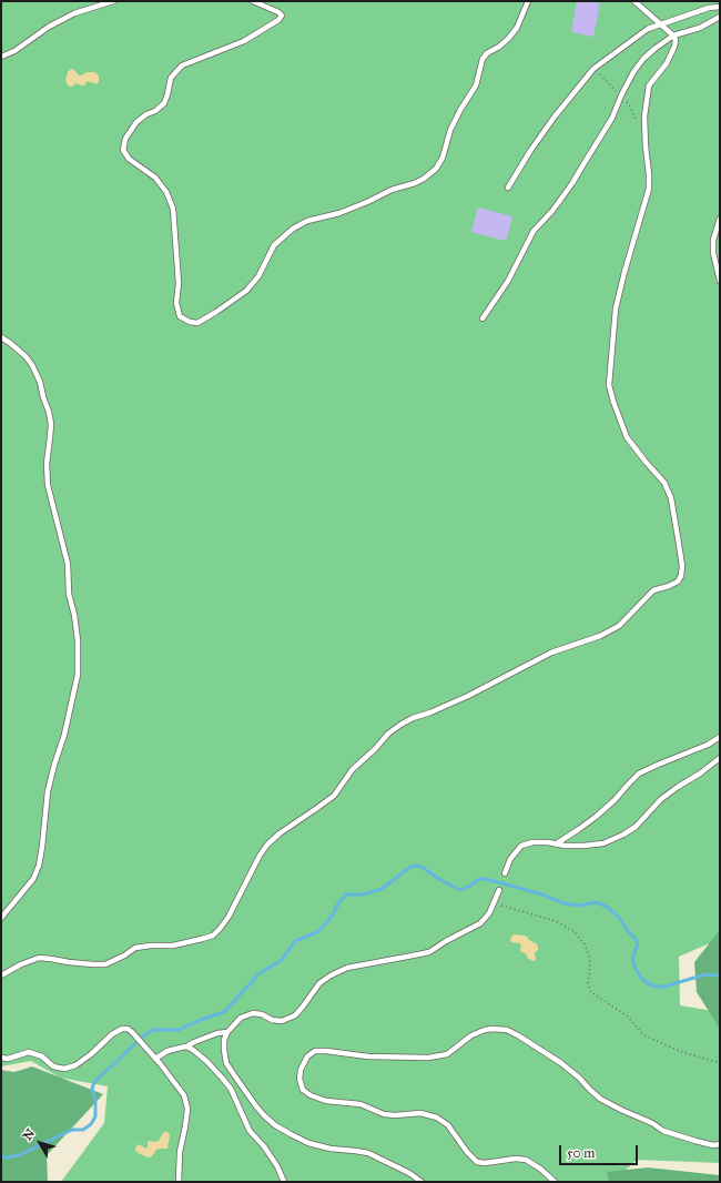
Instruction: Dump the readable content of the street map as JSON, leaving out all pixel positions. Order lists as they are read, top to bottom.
{
  "scale_bar": "50 m",
  "north": "top left"
}
